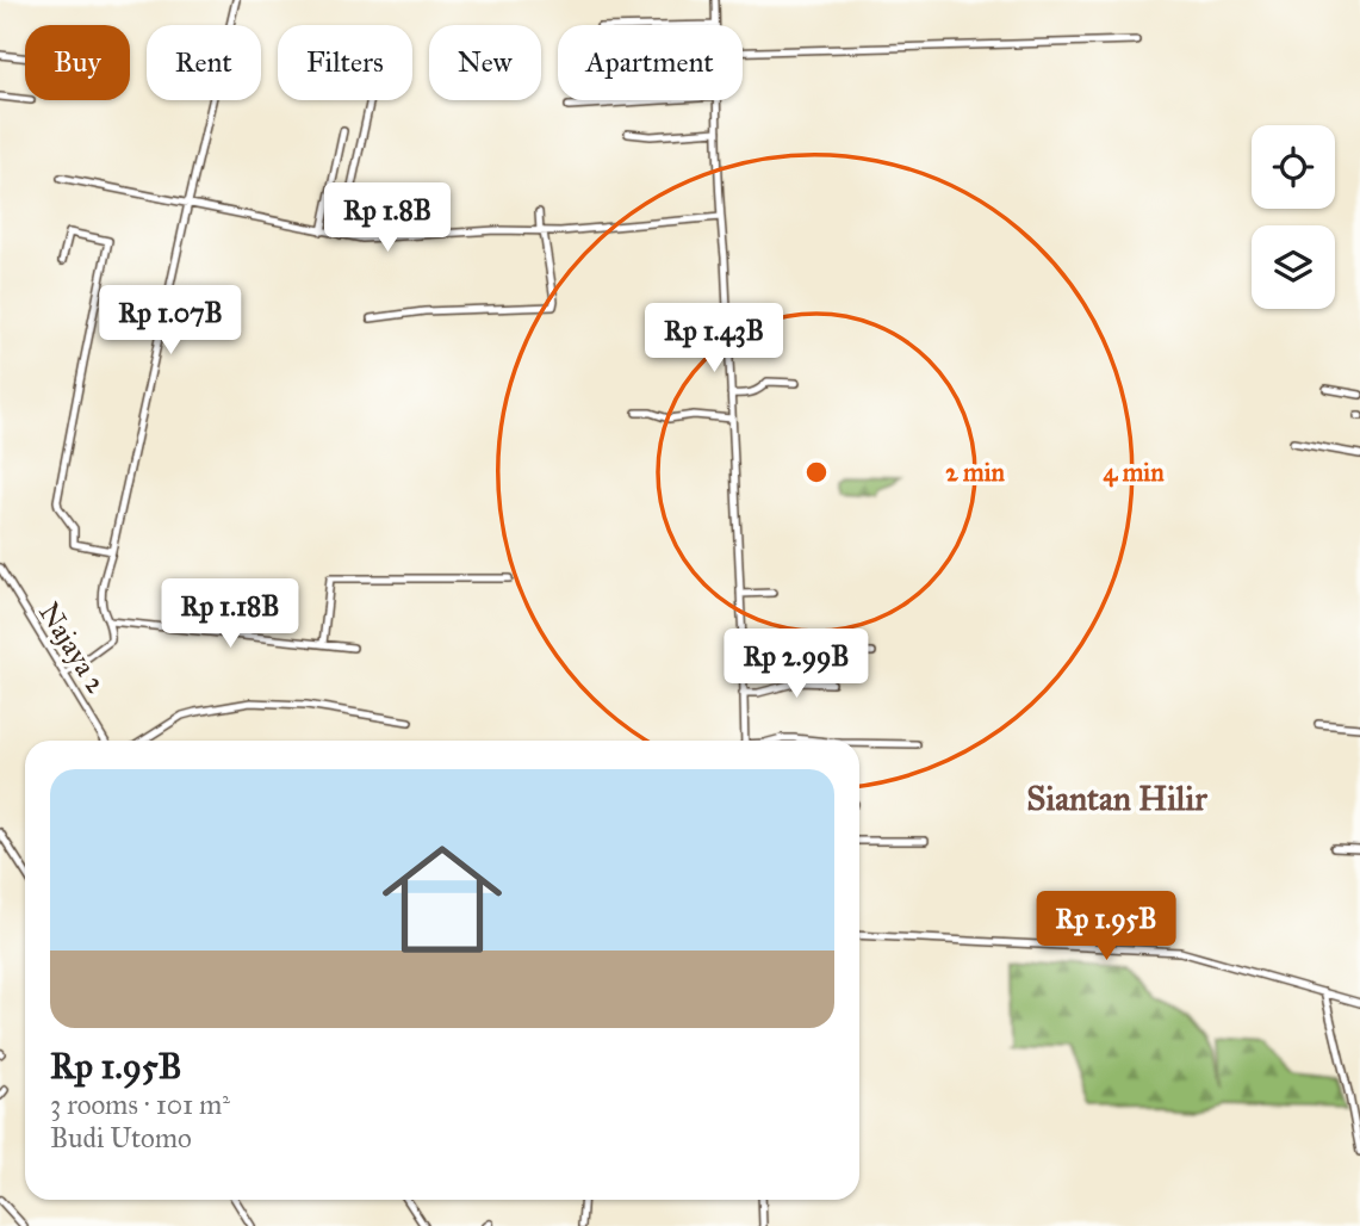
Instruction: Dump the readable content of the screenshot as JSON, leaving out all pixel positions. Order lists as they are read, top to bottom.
{
  "streets": {
    "street": ["Najaya 2"]
  },
  "districts": ["Siantan Hilir"],
  "page": {
    "chip": [
      "Buy",
      "Rent",
      "Filters",
      "New",
      "Apartment"
    ],
    "price": [
      "Rp 1.8B",
      "Rp 1.07B",
      "Rp 1.43B",
      "Rp 1.18B",
      "Rp 2.99B",
      "Rp 1.95B"
    ],
    "list": [
      {
        "name": "Rp 1.95B",
        "note": "3 rooms · 101 m² · Budi Utomo"
      }
    ]
  },
  "rings": ["2 min", "4 min"]
}
